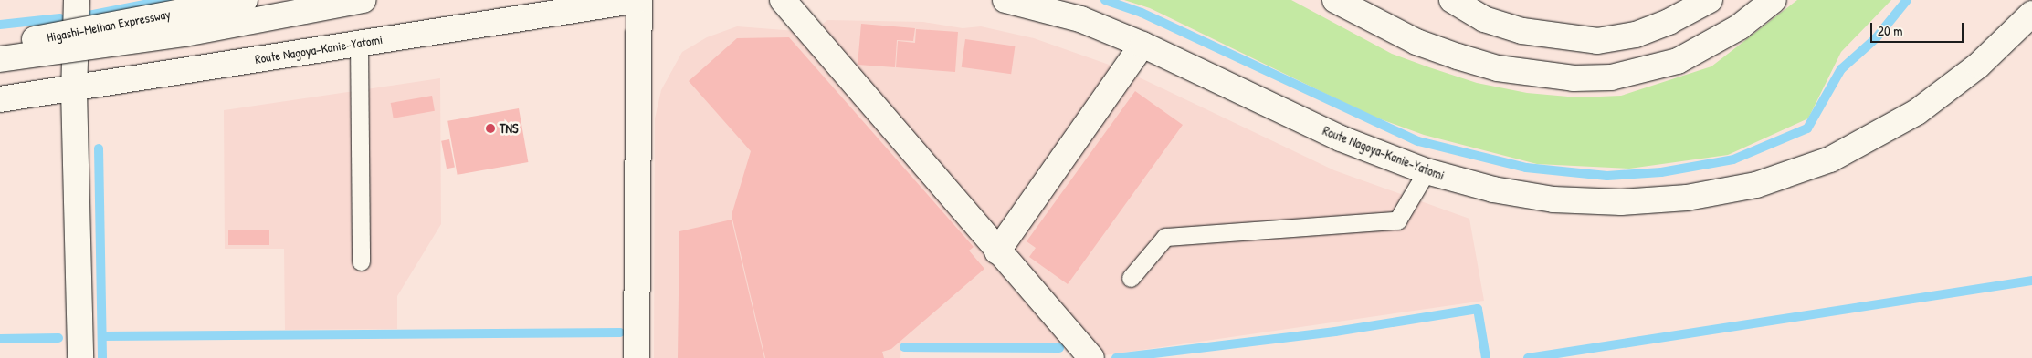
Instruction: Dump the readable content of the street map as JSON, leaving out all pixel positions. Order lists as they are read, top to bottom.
{
  "streets": {
    "main road": ["Higashi-Meihan Expressway", "Route Nagoya-Kanie-Yatomi"]
  },
  "places": ["TNS"],
  "scale_bar": "20 m"
}
